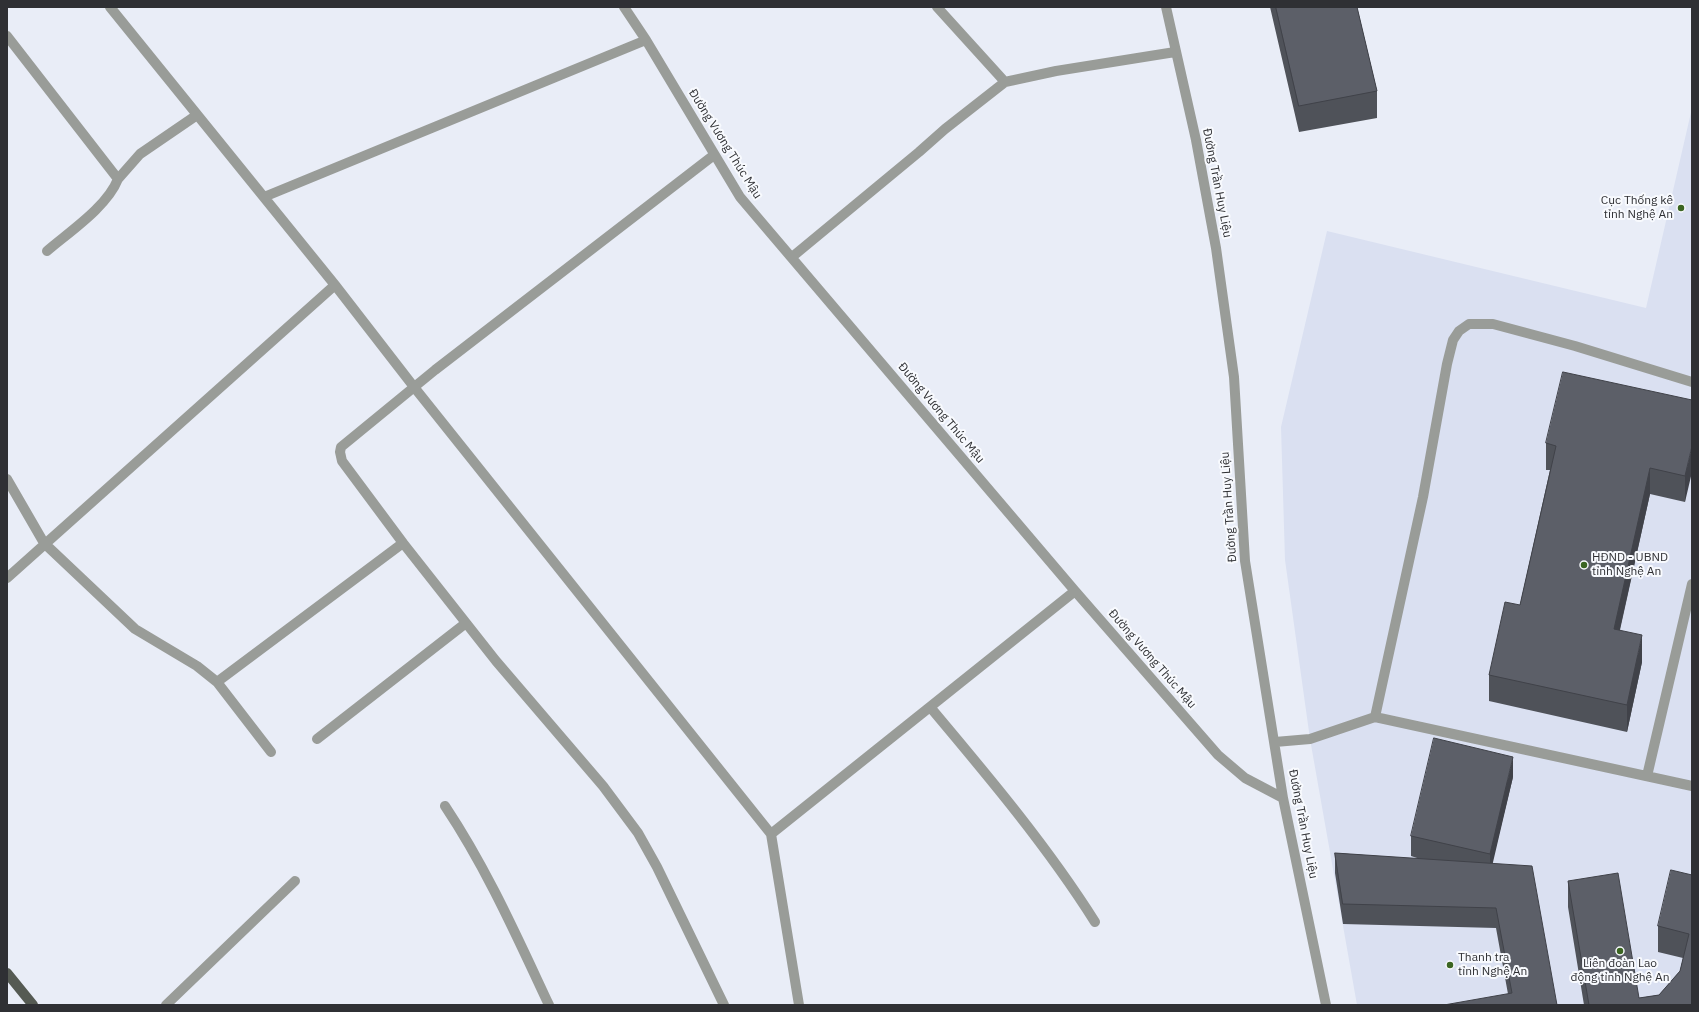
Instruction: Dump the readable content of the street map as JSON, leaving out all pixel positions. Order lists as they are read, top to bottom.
{
  "streets": {
    "street": ["Đường Vương Thúc Mậu", "Đường Trần Huy Liệu"]
  },
  "crossings": [
    ["Đường Vương Thúc Mậu", "Đường Trần Huy Liệu"]
  ],
  "places": [
    "Cục Thống kê tỉnh Nghệ An",
    "HĐND - UBND tỉnh Nghệ An",
    "Liên đoàn Lao động tỉnh Nghệ An",
    "Thanh tra tỉnh Nghệ An"
  ]
}
